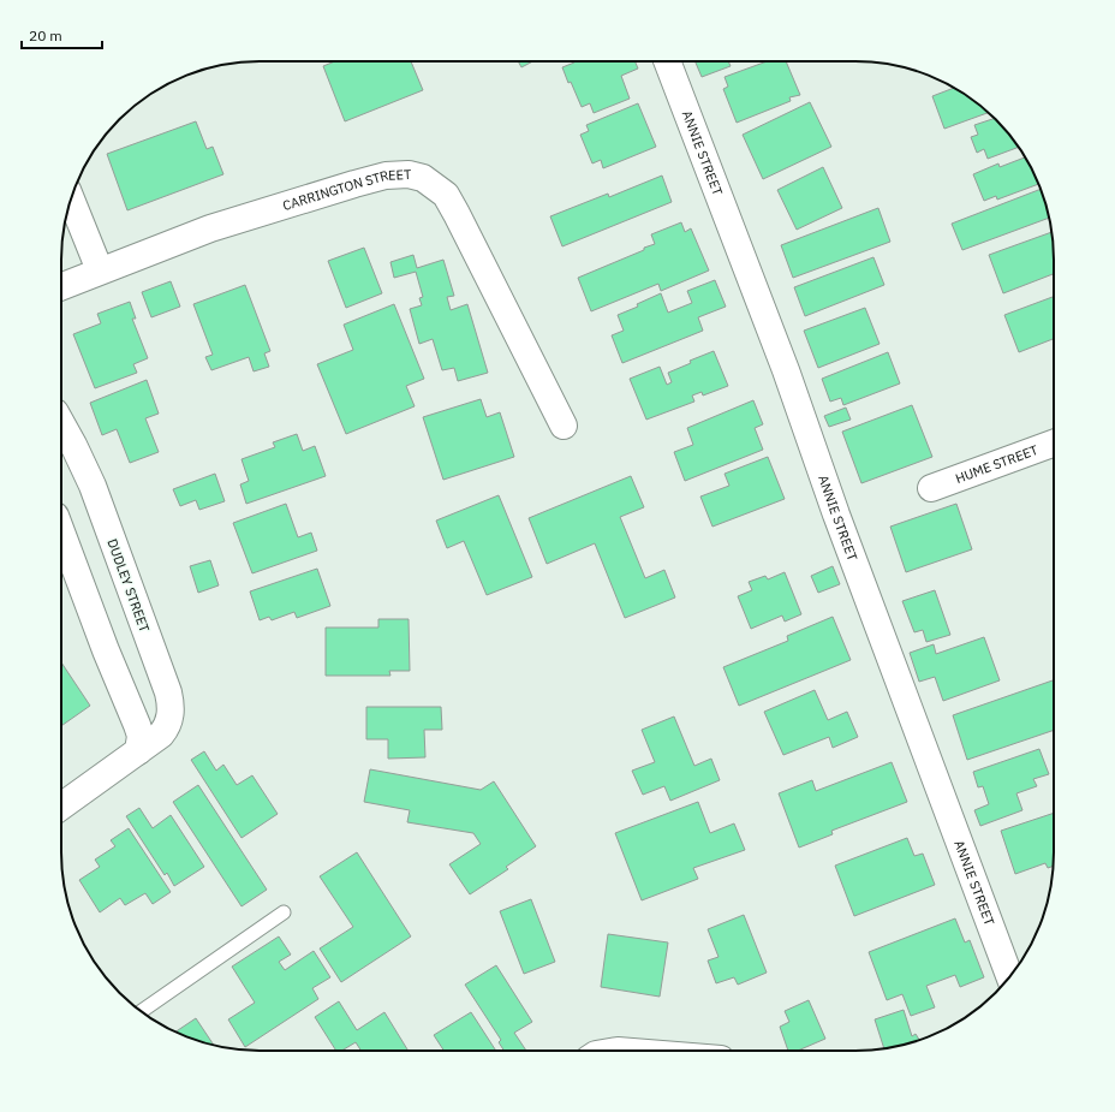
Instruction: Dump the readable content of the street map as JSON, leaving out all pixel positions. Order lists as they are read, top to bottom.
{
  "streets": {
    "street": [
      "ANNIE STREET",
      "CARRINGTON STREET",
      "HUME STREET",
      "DUDLEY STREET"
    ]
  },
  "scale_bar": "20 m"
}
